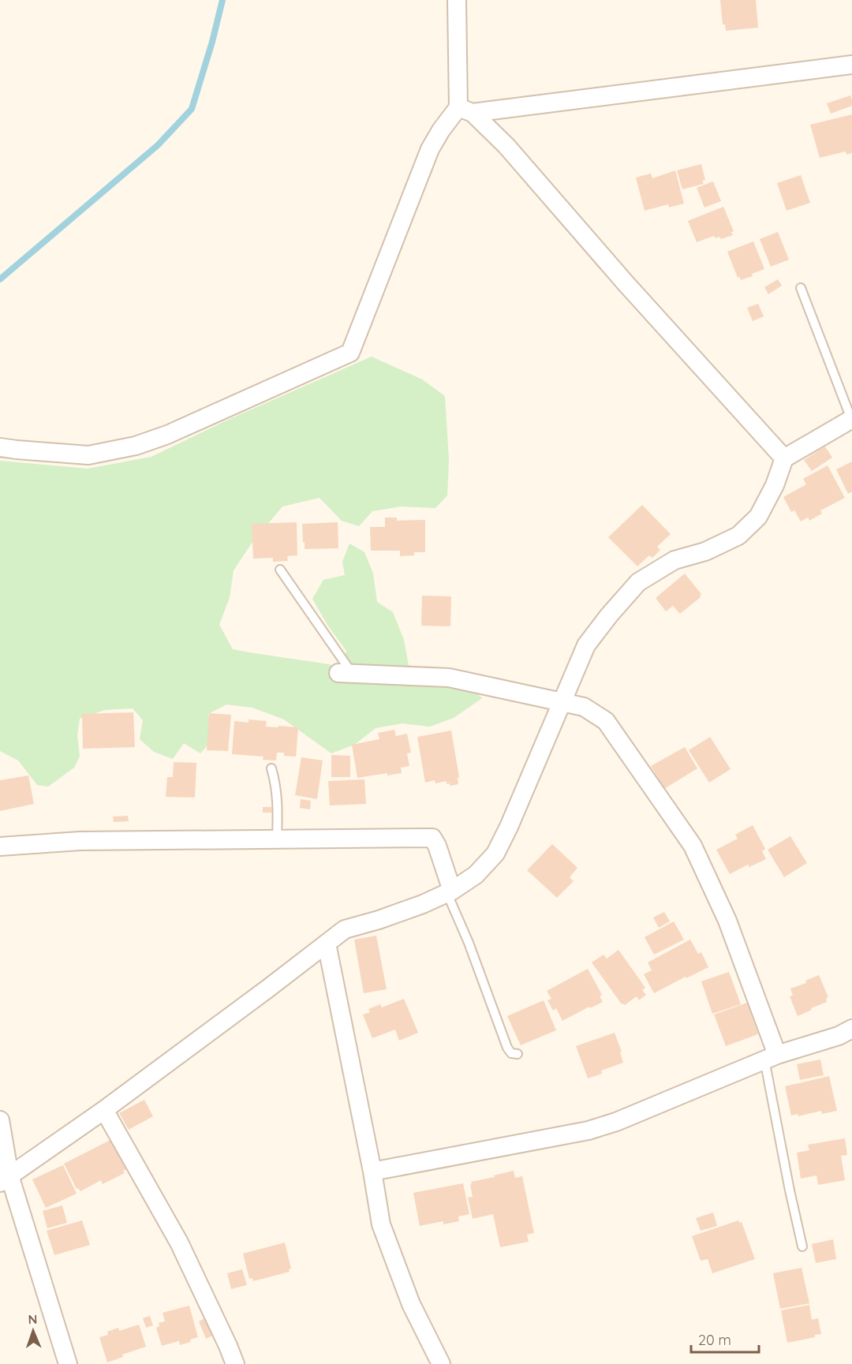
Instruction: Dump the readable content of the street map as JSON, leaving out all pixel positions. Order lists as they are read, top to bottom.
{
  "scale_bar": "20 m",
  "north": "top"
}
